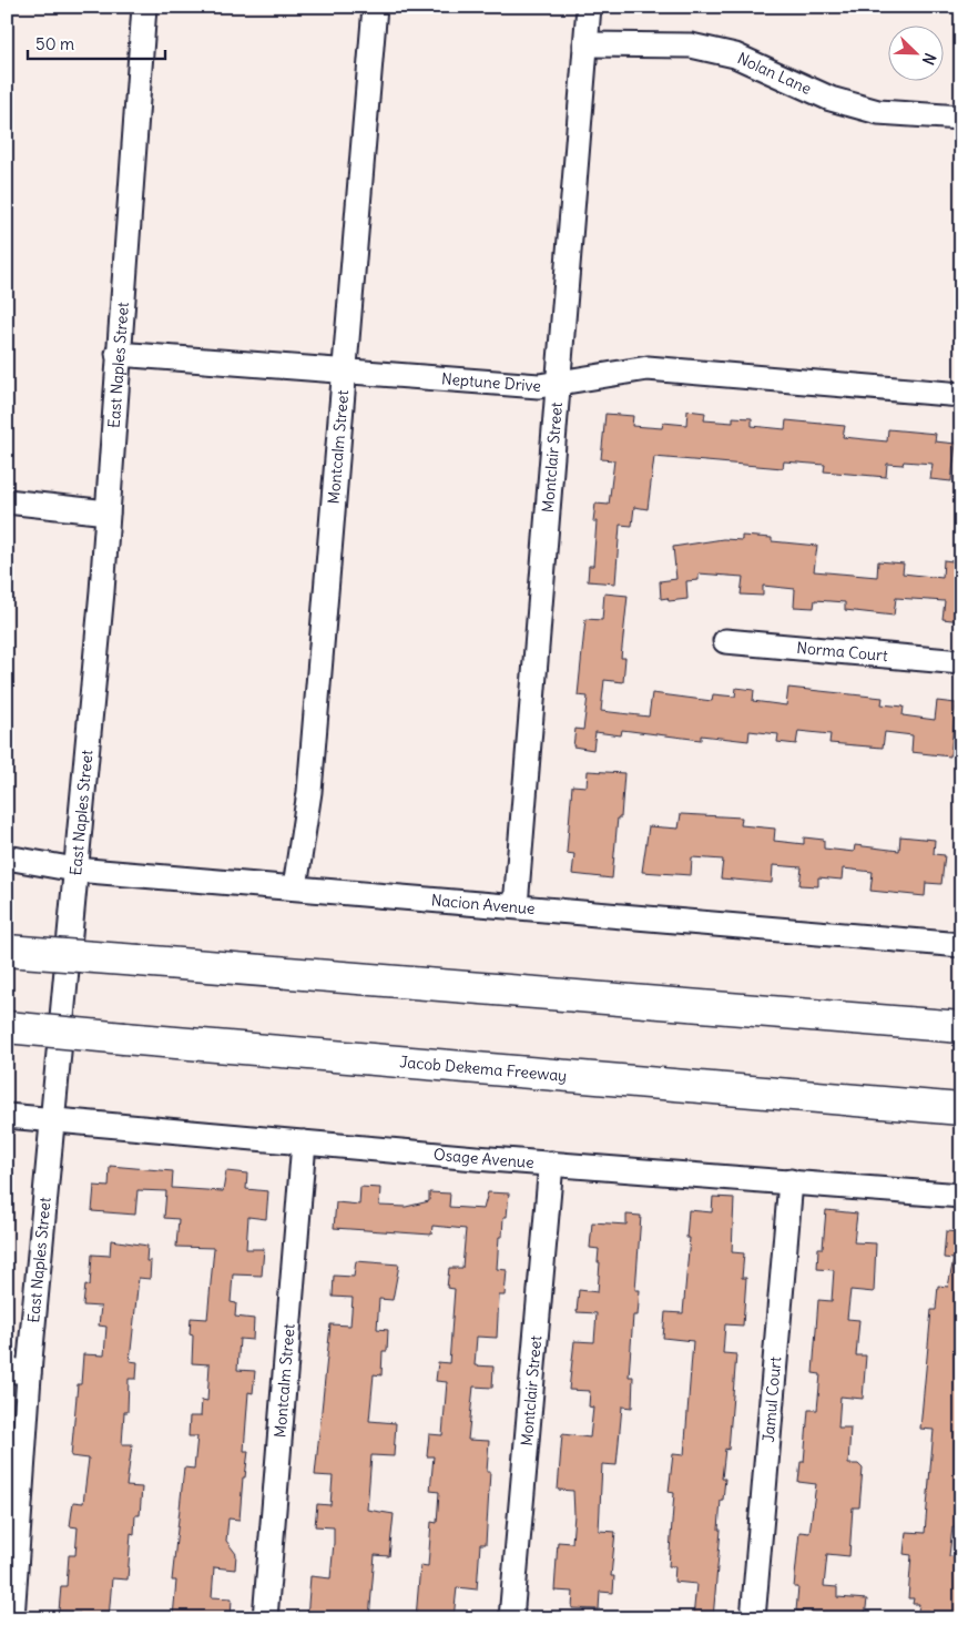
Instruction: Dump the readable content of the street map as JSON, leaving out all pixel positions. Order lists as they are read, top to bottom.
{
  "streets": {
    "highway": ["Jacob Dekema Freeway"],
    "street": [
      "Nolan Lane",
      "East Naples Street",
      "Neptune Drive",
      "Montcalm Street",
      "Montclair Street",
      "Norma Court",
      "Nacion Avenue",
      "Osage Avenue",
      "Jamul Court"
    ]
  },
  "crossings": [
    ["Nolan Lane", "Montclair Street"],
    ["East Naples Street", "Neptune Drive"],
    ["East Naples Street", "Nacion Avenue"],
    ["East Naples Street", "Osage Avenue"],
    ["Neptune Drive", "Montcalm Street"],
    ["Neptune Drive", "Montclair Street"],
    ["Montcalm Street", "Nacion Avenue"],
    ["Montcalm Street", "Osage Avenue"],
    ["Montclair Street", "Nacion Avenue"],
    ["Montclair Street", "Osage Avenue"],
    ["Osage Avenue", "Jamul Court"]
  ],
  "scale_bar": "50 m",
  "north": "bottom right"
}
